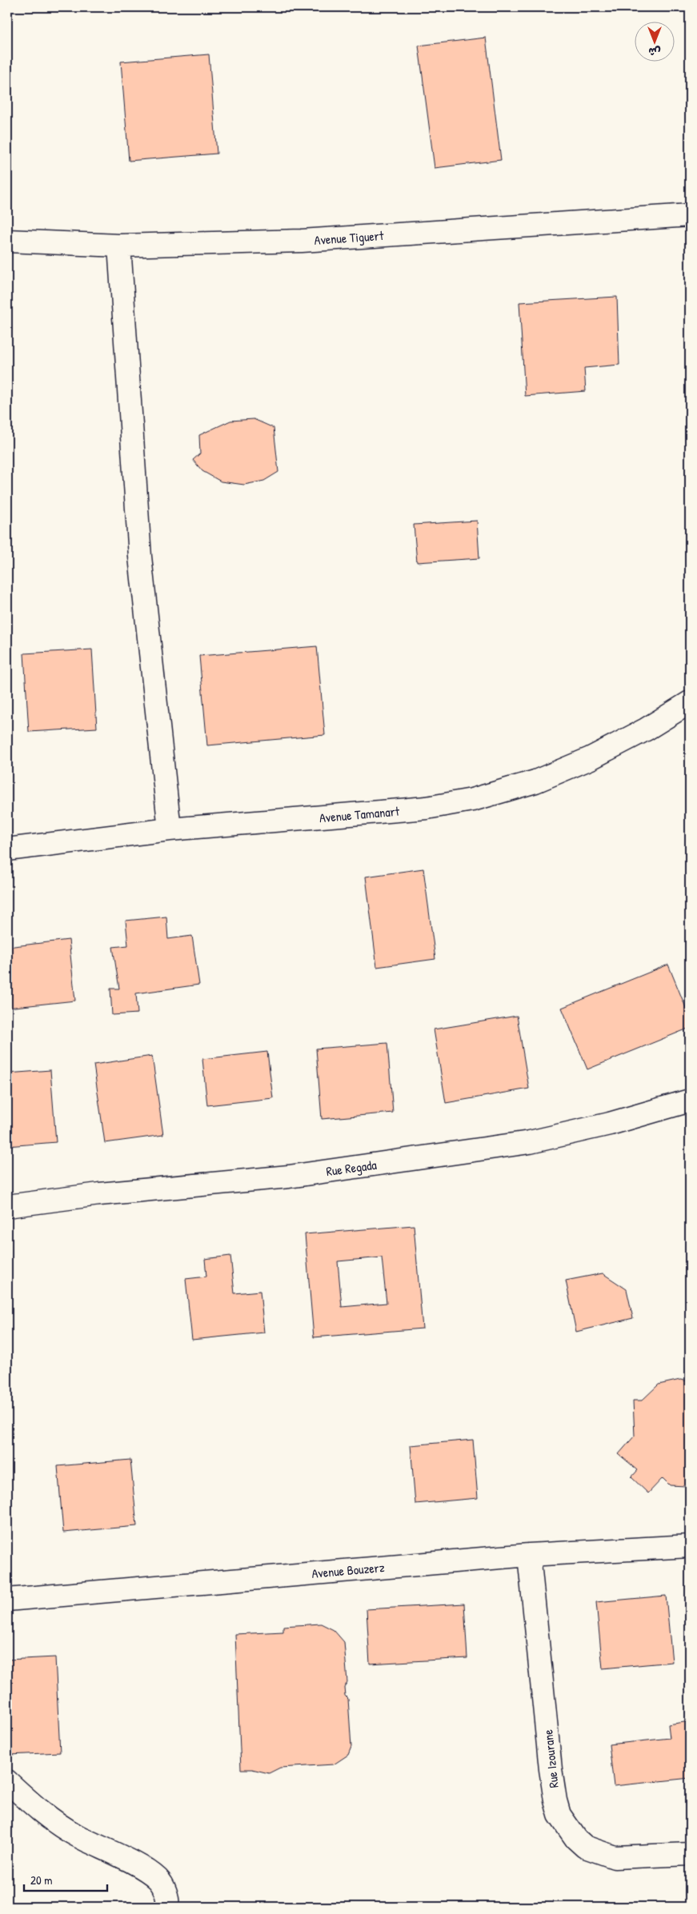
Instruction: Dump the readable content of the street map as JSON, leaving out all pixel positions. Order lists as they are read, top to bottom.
{
  "streets": {
    "street": [
      "Avenue Tiguert",
      "Avenue Tamanart",
      "Rue Regada",
      "Avenue Bouzerz",
      "Rue Izourane"
    ]
  },
  "crossings": [
    ["Avenue Bouzerz", "Rue Izourane"]
  ],
  "scale_bar": "20 m",
  "north": "bottom"
}
